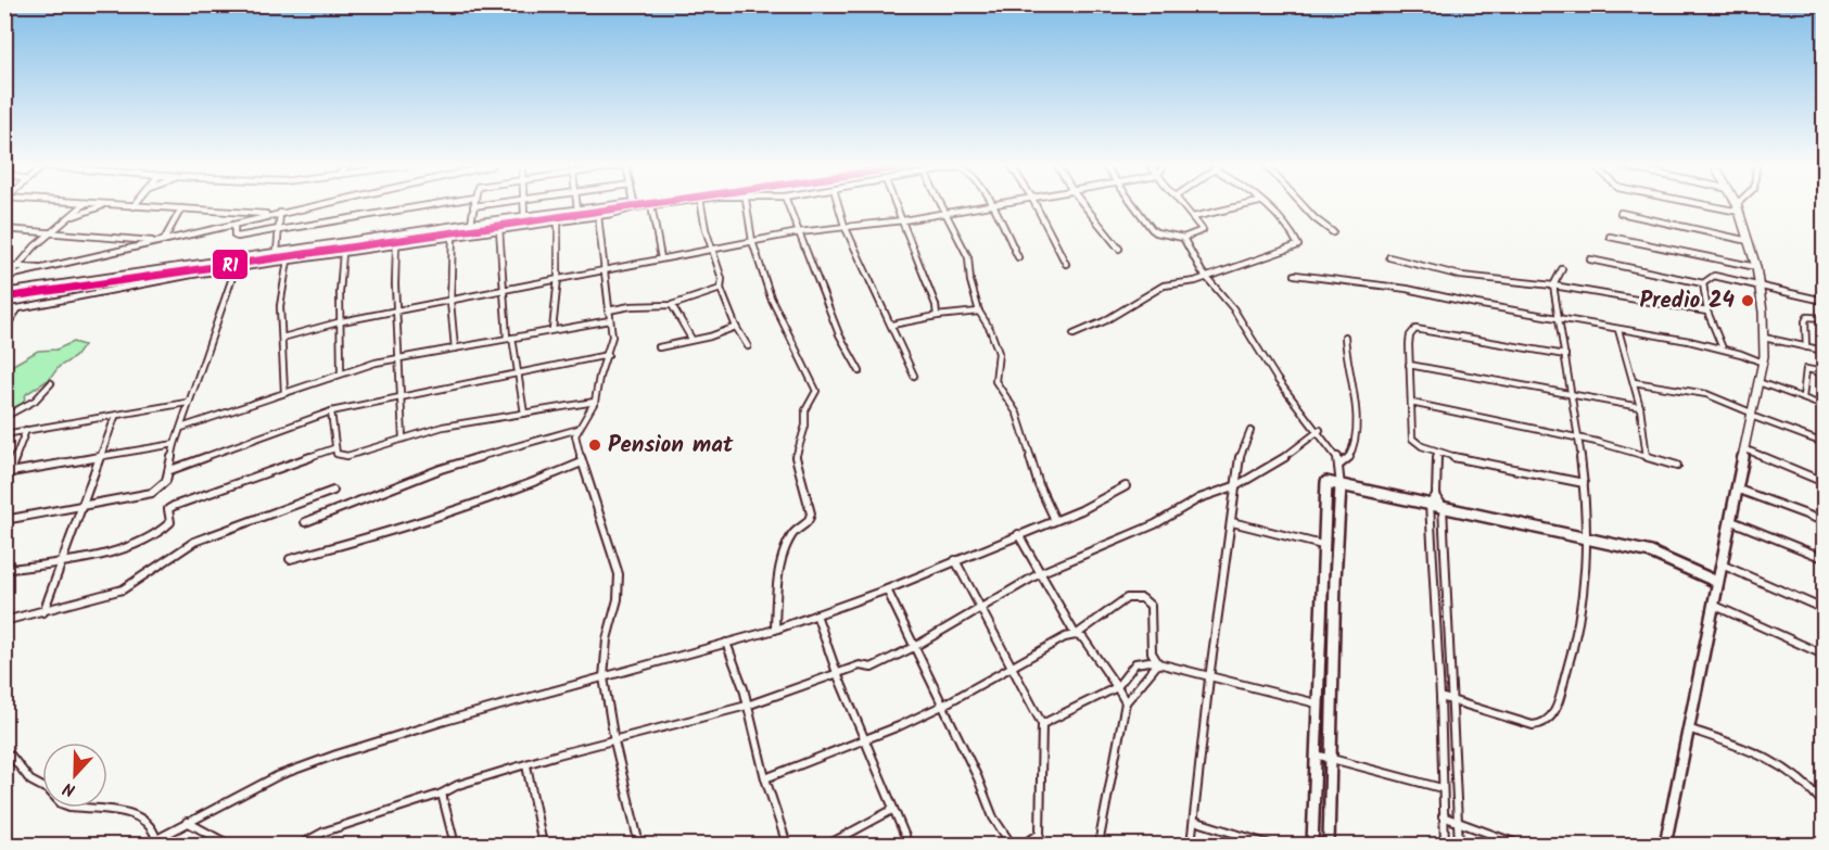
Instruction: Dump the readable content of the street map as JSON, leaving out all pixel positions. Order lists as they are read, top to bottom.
{
  "places": ["Predio 24", "Pension mat"],
  "lines": ["transit line R1"],
  "north": "bottom"
}
